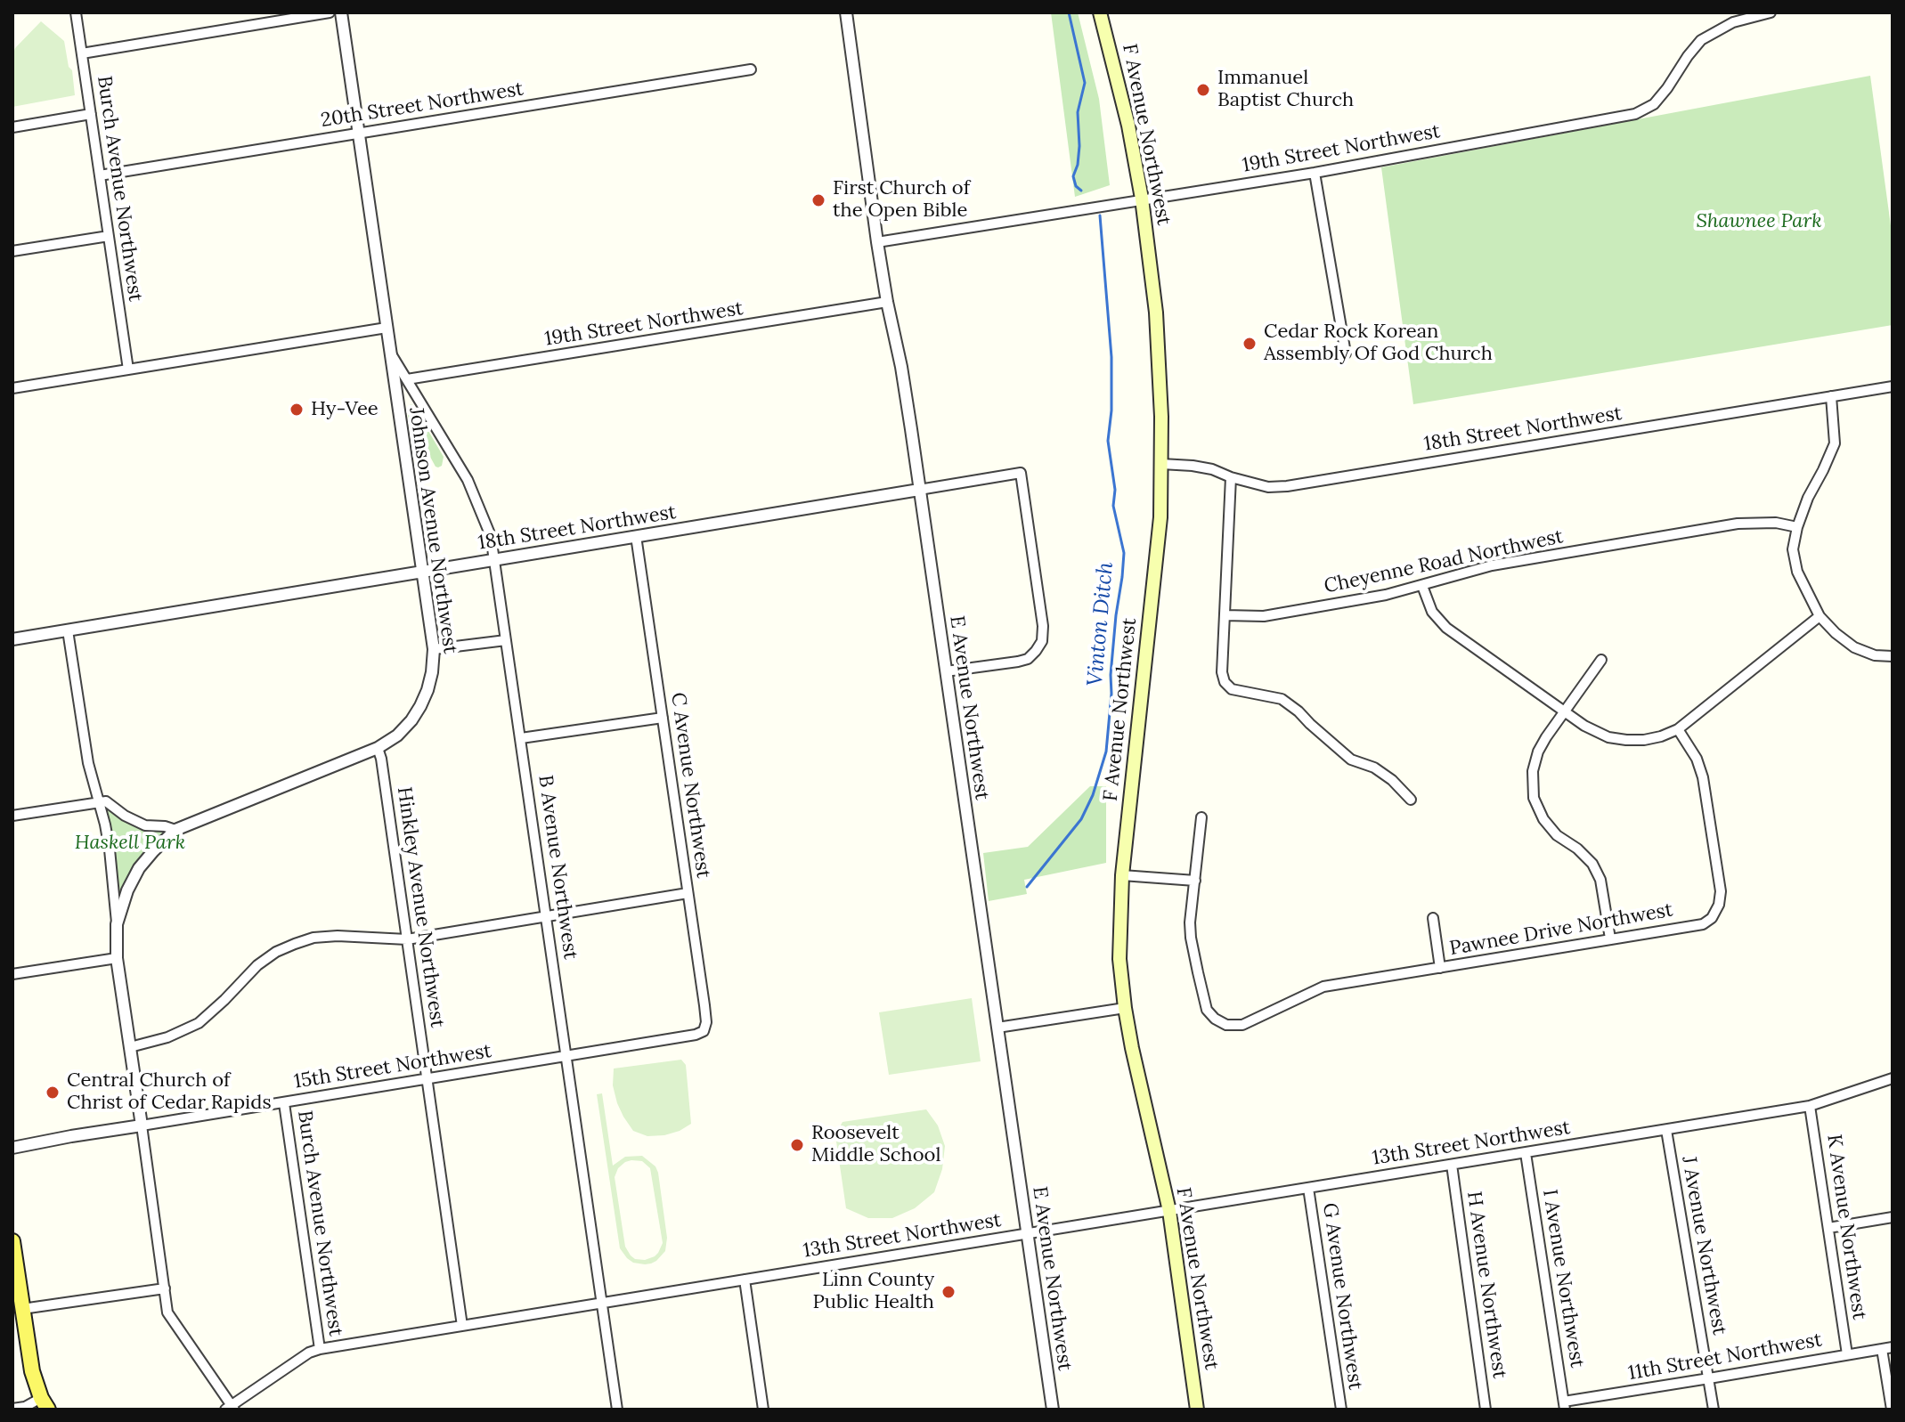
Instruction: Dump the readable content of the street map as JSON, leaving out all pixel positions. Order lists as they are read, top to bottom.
{
  "streets": {
    "main road": ["F Avenue Northwest"],
    "street": [
      "20th Street Northwest",
      "19th Street Northwest",
      "Burch Avenue Northwest",
      "18th Street Northwest",
      "Johnson Avenue Northwest",
      "Cheyenne Road Northwest",
      "E Avenue Northwest",
      "C Avenue Northwest",
      "B Avenue Northwest",
      "Hinkley Avenue Northwest",
      "Pawnee Drive Northwest",
      "15th Street Northwest",
      "13th Street Northwest",
      "K Avenue Northwest",
      "J Avenue Northwest",
      "I Avenue Northwest",
      "H Avenue Northwest",
      "G Avenue Northwest",
      "11th Street Northwest"
    ]
  },
  "crossings": [
    ["20th Street Northwest", "Burch Avenue Northwest"],
    ["20th Street Northwest", "Johnson Avenue Northwest"],
    ["F Avenue Northwest", "19th Street Northwest"],
    ["F Avenue Northwest", "18th Street Northwest"],
    ["F Avenue Northwest", "13th Street Northwest"],
    ["19th Street Northwest", "E Avenue Northwest"],
    ["19th Street Northwest", "B Avenue Northwest"],
    ["Burch Avenue Northwest", "15th Street Northwest"],
    ["Burch Avenue Northwest", "13th Street Northwest"],
    ["18th Street Northwest", "Johnson Avenue Northwest"],
    ["18th Street Northwest", "E Avenue Northwest"],
    ["18th Street Northwest", "C Avenue Northwest"],
    ["18th Street Northwest", "B Avenue Northwest"],
    ["Johnson Avenue Northwest", "B Avenue Northwest"],
    ["Johnson Avenue Northwest", "Hinkley Avenue Northwest"],
    ["Johnson Avenue Northwest", "15th Street Northwest"],
    ["E Avenue Northwest", "13th Street Northwest"],
    ["C Avenue Northwest", "15th Street Northwest"],
    ["B Avenue Northwest", "15th Street Northwest"],
    ["B Avenue Northwest", "13th Street Northwest"],
    ["Hinkley Avenue Northwest", "15th Street Northwest"],
    ["Hinkley Avenue Northwest", "13th Street Northwest"],
    ["13th Street Northwest", "K Avenue Northwest"],
    ["13th Street Northwest", "J Avenue Northwest"],
    ["13th Street Northwest", "I Avenue Northwest"],
    ["13th Street Northwest", "H Avenue Northwest"],
    ["13th Street Northwest", "G Avenue Northwest"],
    ["K Avenue Northwest", "11th Street Northwest"],
    ["J Avenue Northwest", "11th Street Northwest"],
    ["I Avenue Northwest", "11th Street Northwest"]
  ],
  "water": ["Vinton Ditch"],
  "parks": ["Shawnee Park", "Haskell Park"],
  "places": [
    "Immanuel Baptist Church",
    "First Church of the Open Bible",
    "Cedar Rock Korean Assembly Of God Church",
    "Hy-Vee",
    "Central Church of Christ of Cedar Rapids",
    "Roosevelt Middle School",
    "Linn County Public Health"
  ]
}
